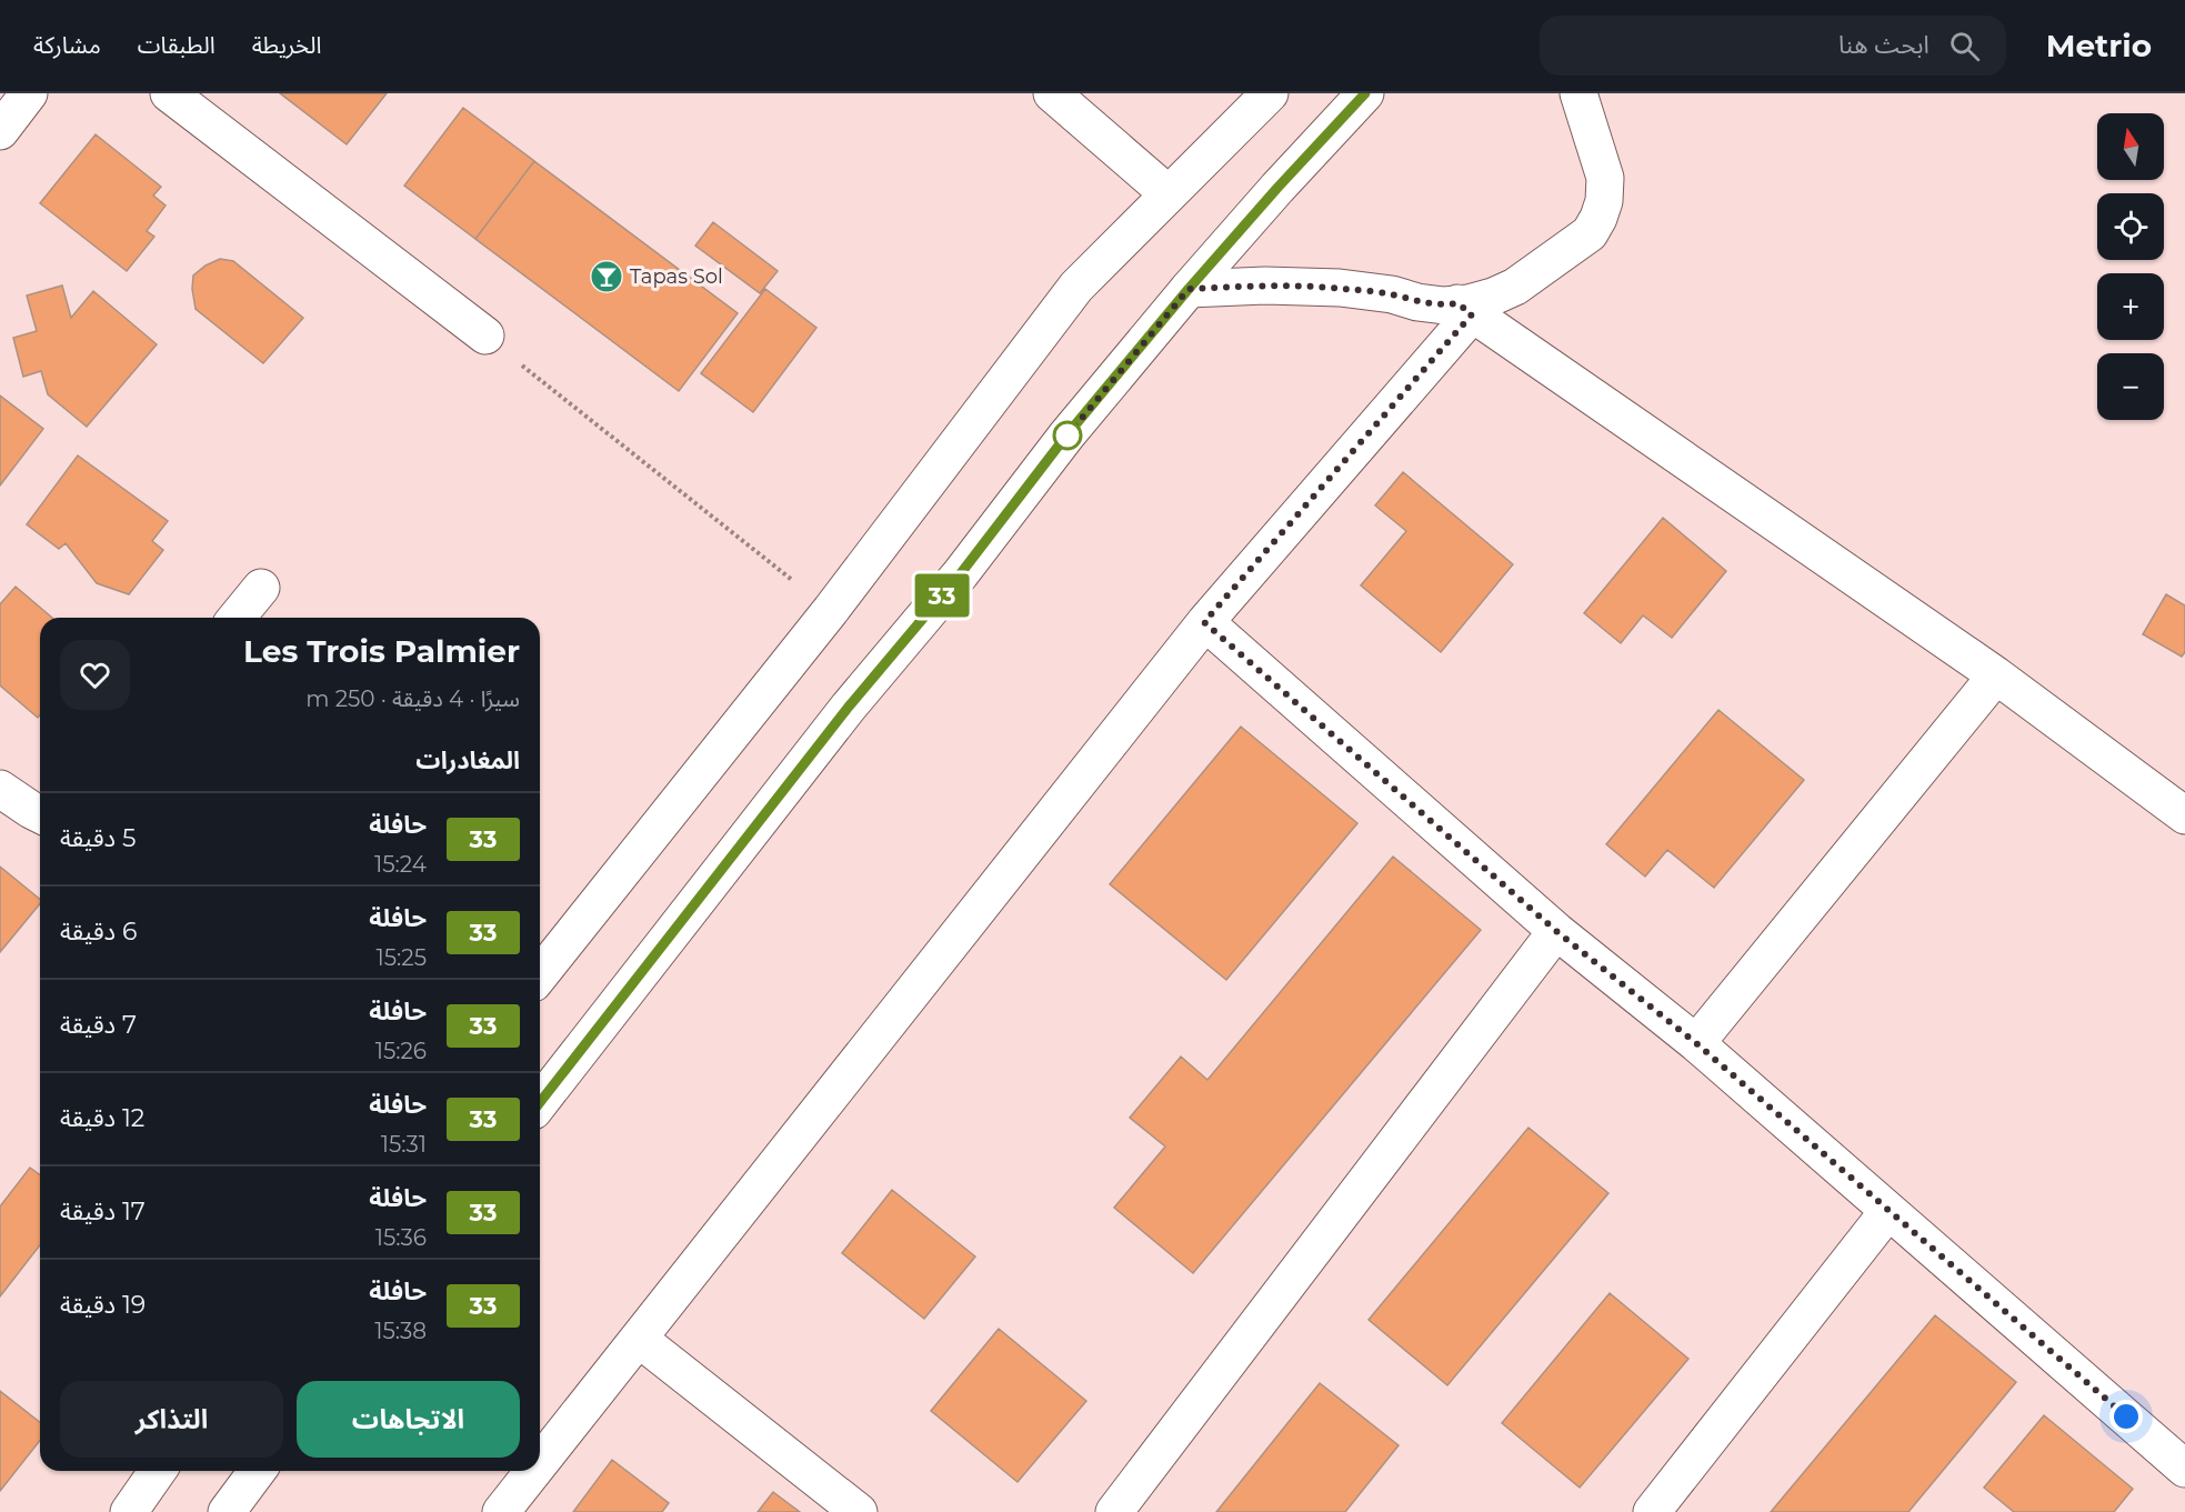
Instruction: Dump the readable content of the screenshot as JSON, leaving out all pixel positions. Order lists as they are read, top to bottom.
{
  "places": {
    "bar": ["Tapas Sol"]
  },
  "lines": ["bus line 33"],
  "north": "top",
  "page": {
    "header": "Metrio",
    "search": "ابحث هنا",
    "nav": ["الخريطة", "الطبقات", "مشاركة"],
    "on_map": "33",
    "map_buttons": ["+", "−"],
    "heading": [
      ["Les Trois Palmier", "سيرًا · 4 دقيقة · 250 m"],
      "المغادرات"
    ],
    "list": [
      {
        "mark": "33",
        "name": "حافلة",
        "note": "15:24",
        "value": "5 دقيقة"
      },
      {
        "mark": "33",
        "name": "حافلة",
        "note": "15:25",
        "value": "6 دقيقة"
      },
      {
        "mark": "33",
        "name": "حافلة",
        "note": "15:26",
        "value": "7 دقيقة"
      },
      {
        "mark": "33",
        "name": "حافلة",
        "note": "15:31",
        "value": "12 دقيقة"
      },
      {
        "mark": "33",
        "name": "حافلة",
        "note": "15:36",
        "value": "17 دقيقة"
      },
      {
        "mark": "33",
        "name": "حافلة",
        "note": "15:38",
        "value": "19 دقيقة"
      }
    ],
    "buttons": ["الاتجاهات", "التذاكر"]
  }
}
